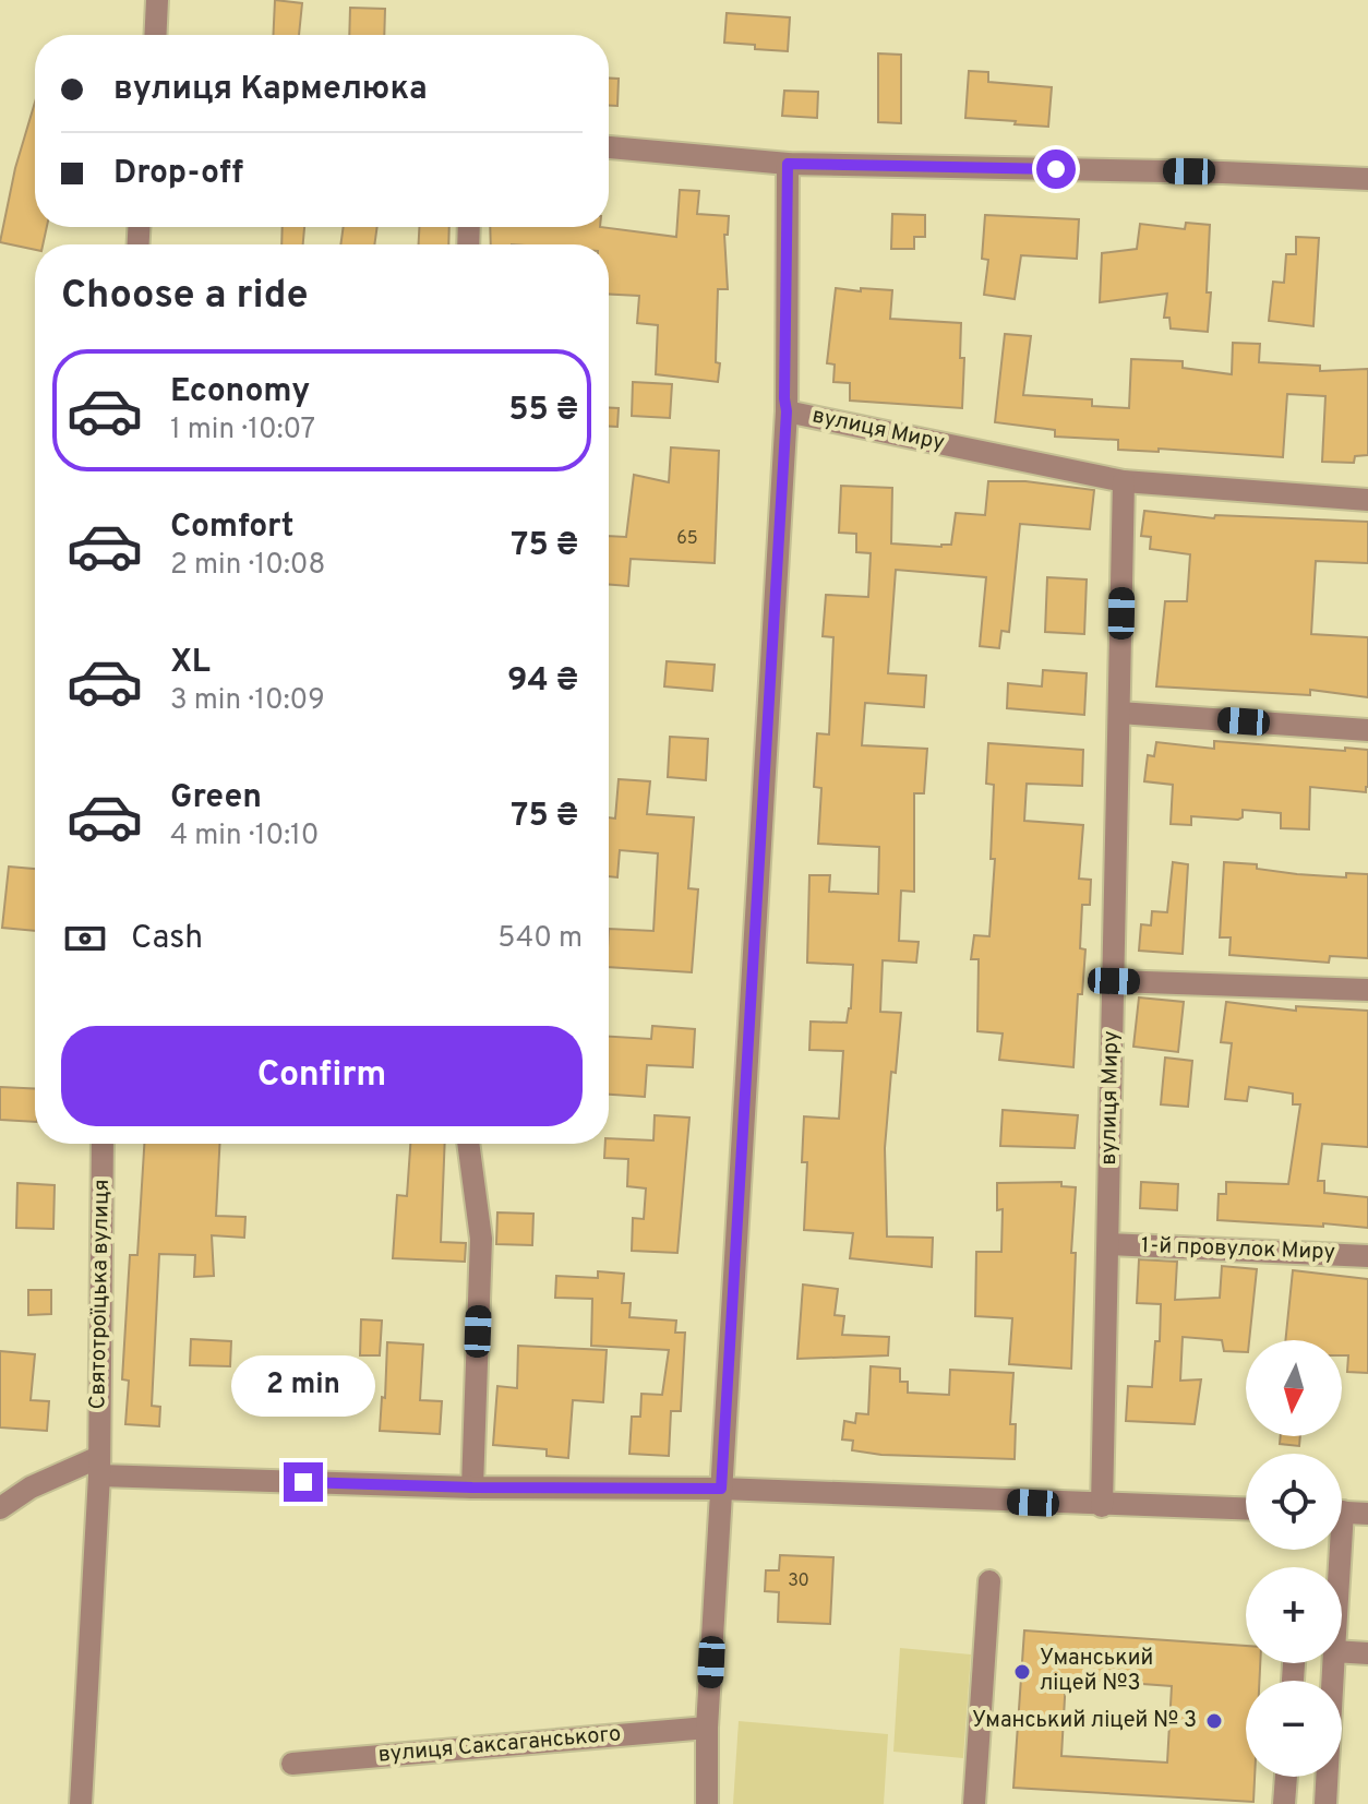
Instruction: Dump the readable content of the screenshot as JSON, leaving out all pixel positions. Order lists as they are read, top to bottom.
{
  "streets": {
    "street": [
      "вулиця Миру",
      "1-й провулок Миру",
      "Святотроїцька вулиця",
      "вулиця Саксаганського"
    ]
  },
  "crossings": [
    ["вулиця Миру", "1-й провулок Миру"]
  ],
  "places": ["Уманський ліцей №3", "Уманський ліцей № 3"],
  "house_numbers": ["65", "30"],
  "north": "bottom",
  "page": {
    "banner": ["вулиця Кармелюка", "Drop-off"],
    "heading": "Choose a ride",
    "list": [
      {
        "name": "Economy",
        "note": "1 min · 10:07",
        "value": "55 ₴"
      },
      {
        "name": "Comfort",
        "note": "2 min · 10:08",
        "value": "75 ₴"
      },
      {
        "name": "XL",
        "note": "3 min · 10:09",
        "value": "94 ₴"
      },
      {
        "name": "Green",
        "note": "4 min · 10:10",
        "value": "75 ₴"
      }
    ],
    "pay": ["Cash", "540 m"],
    "buttons": "Confirm",
    "map_buttons": ["+", "−"],
    "bubble": "2 min"
  }
}
